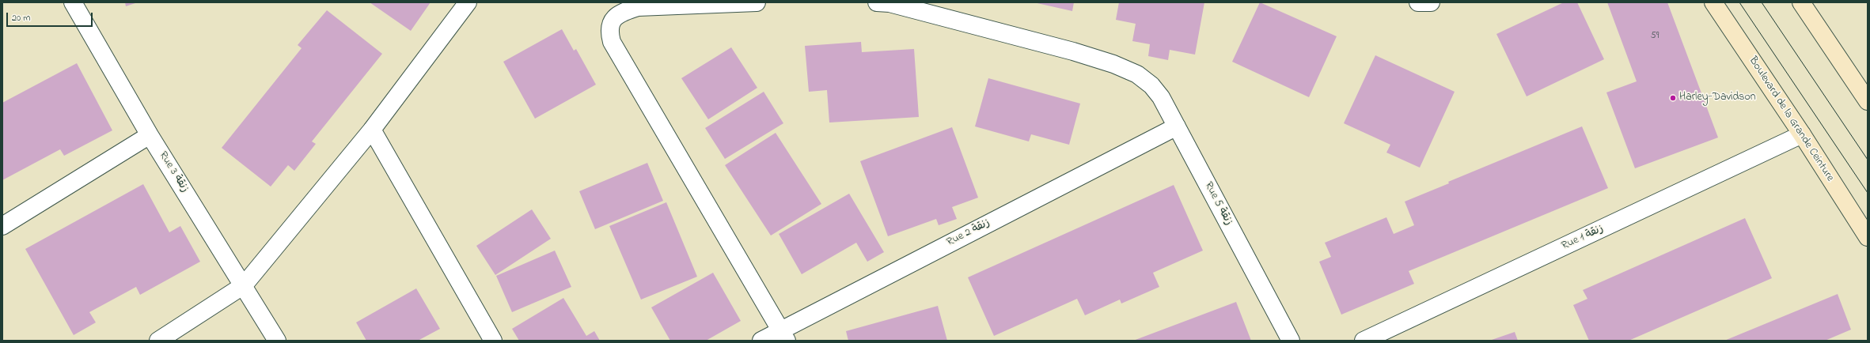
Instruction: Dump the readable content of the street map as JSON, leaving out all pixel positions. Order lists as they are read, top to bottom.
{
  "streets": {
    "main road": ["Boulevard de la Grande Ceinture"],
    "street": [
      "Rue 3 زنقة",
      "Rue 5 زنقة",
      "Rue 2 زنقة",
      "Rue 1 زنقة"
    ]
  },
  "crossings": [
    ["Boulevard de la Grande Ceinture", "Rue 1 زنقة"],
    ["Rue 5 زنقة", "Rue 2 زنقة"]
  ],
  "places": ["Harley-Davidson"],
  "house_numbers": ["59"],
  "scale_bar": "20 m"
}
